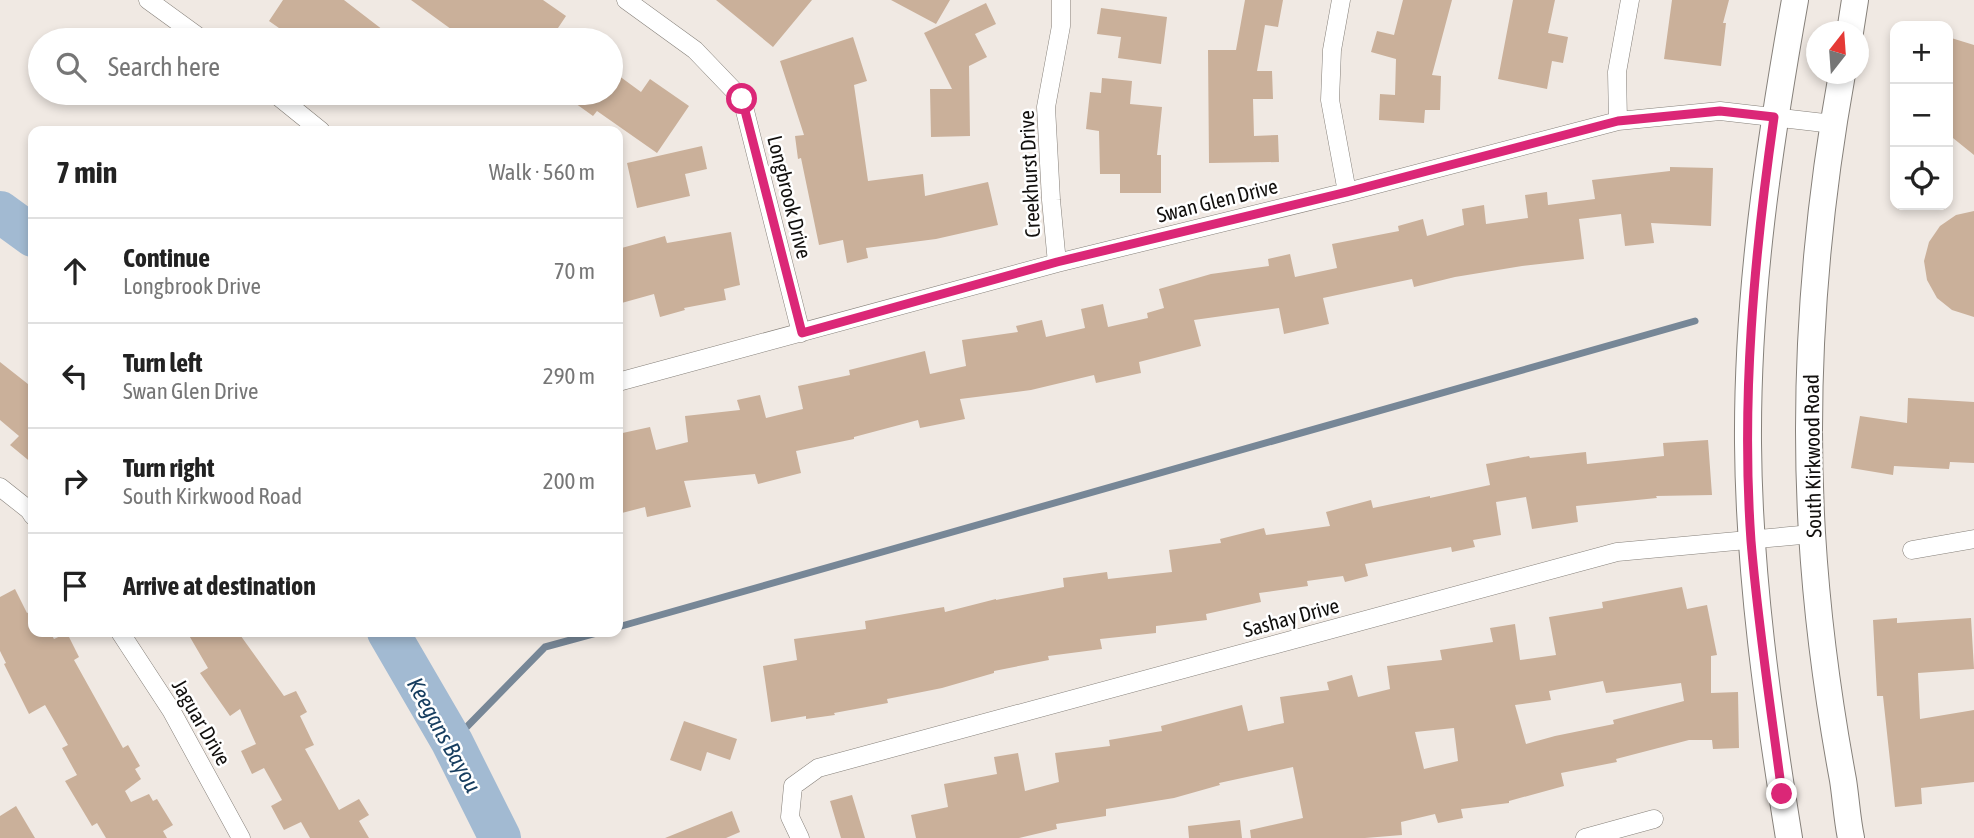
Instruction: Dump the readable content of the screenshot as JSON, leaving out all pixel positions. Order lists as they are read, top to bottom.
{
  "streets": {
    "main road": ["South Kirkwood Road"],
    "street": [
      "Creekhurst Drive",
      "Longbrook Drive",
      "Swan Glen Drive",
      "Sashay Drive",
      "Jaguar Drive"
    ]
  },
  "crossings": [
    ["Creekhurst Drive", "Swan Glen Drive"],
    ["Longbrook Drive", "Swan Glen Drive"],
    ["Swan Glen Drive", "South Kirkwood Road"],
    ["South Kirkwood Road", "Sashay Drive"]
  ],
  "water": ["Keegans Bayou"],
  "north": "top",
  "page": {
    "map_buttons": ["+", "−"],
    "search": "Search here",
    "heading": ["7 min", "Walk · 560 m"],
    "list": [
      ["Continue", "Longbrook Drive", "70 m"],
      ["Turn left", "Swan Glen Drive", "290 m"],
      ["Turn right", "South Kirkwood Road", "200 m"],
      "Arrive at destination"
    ]
  }
}
